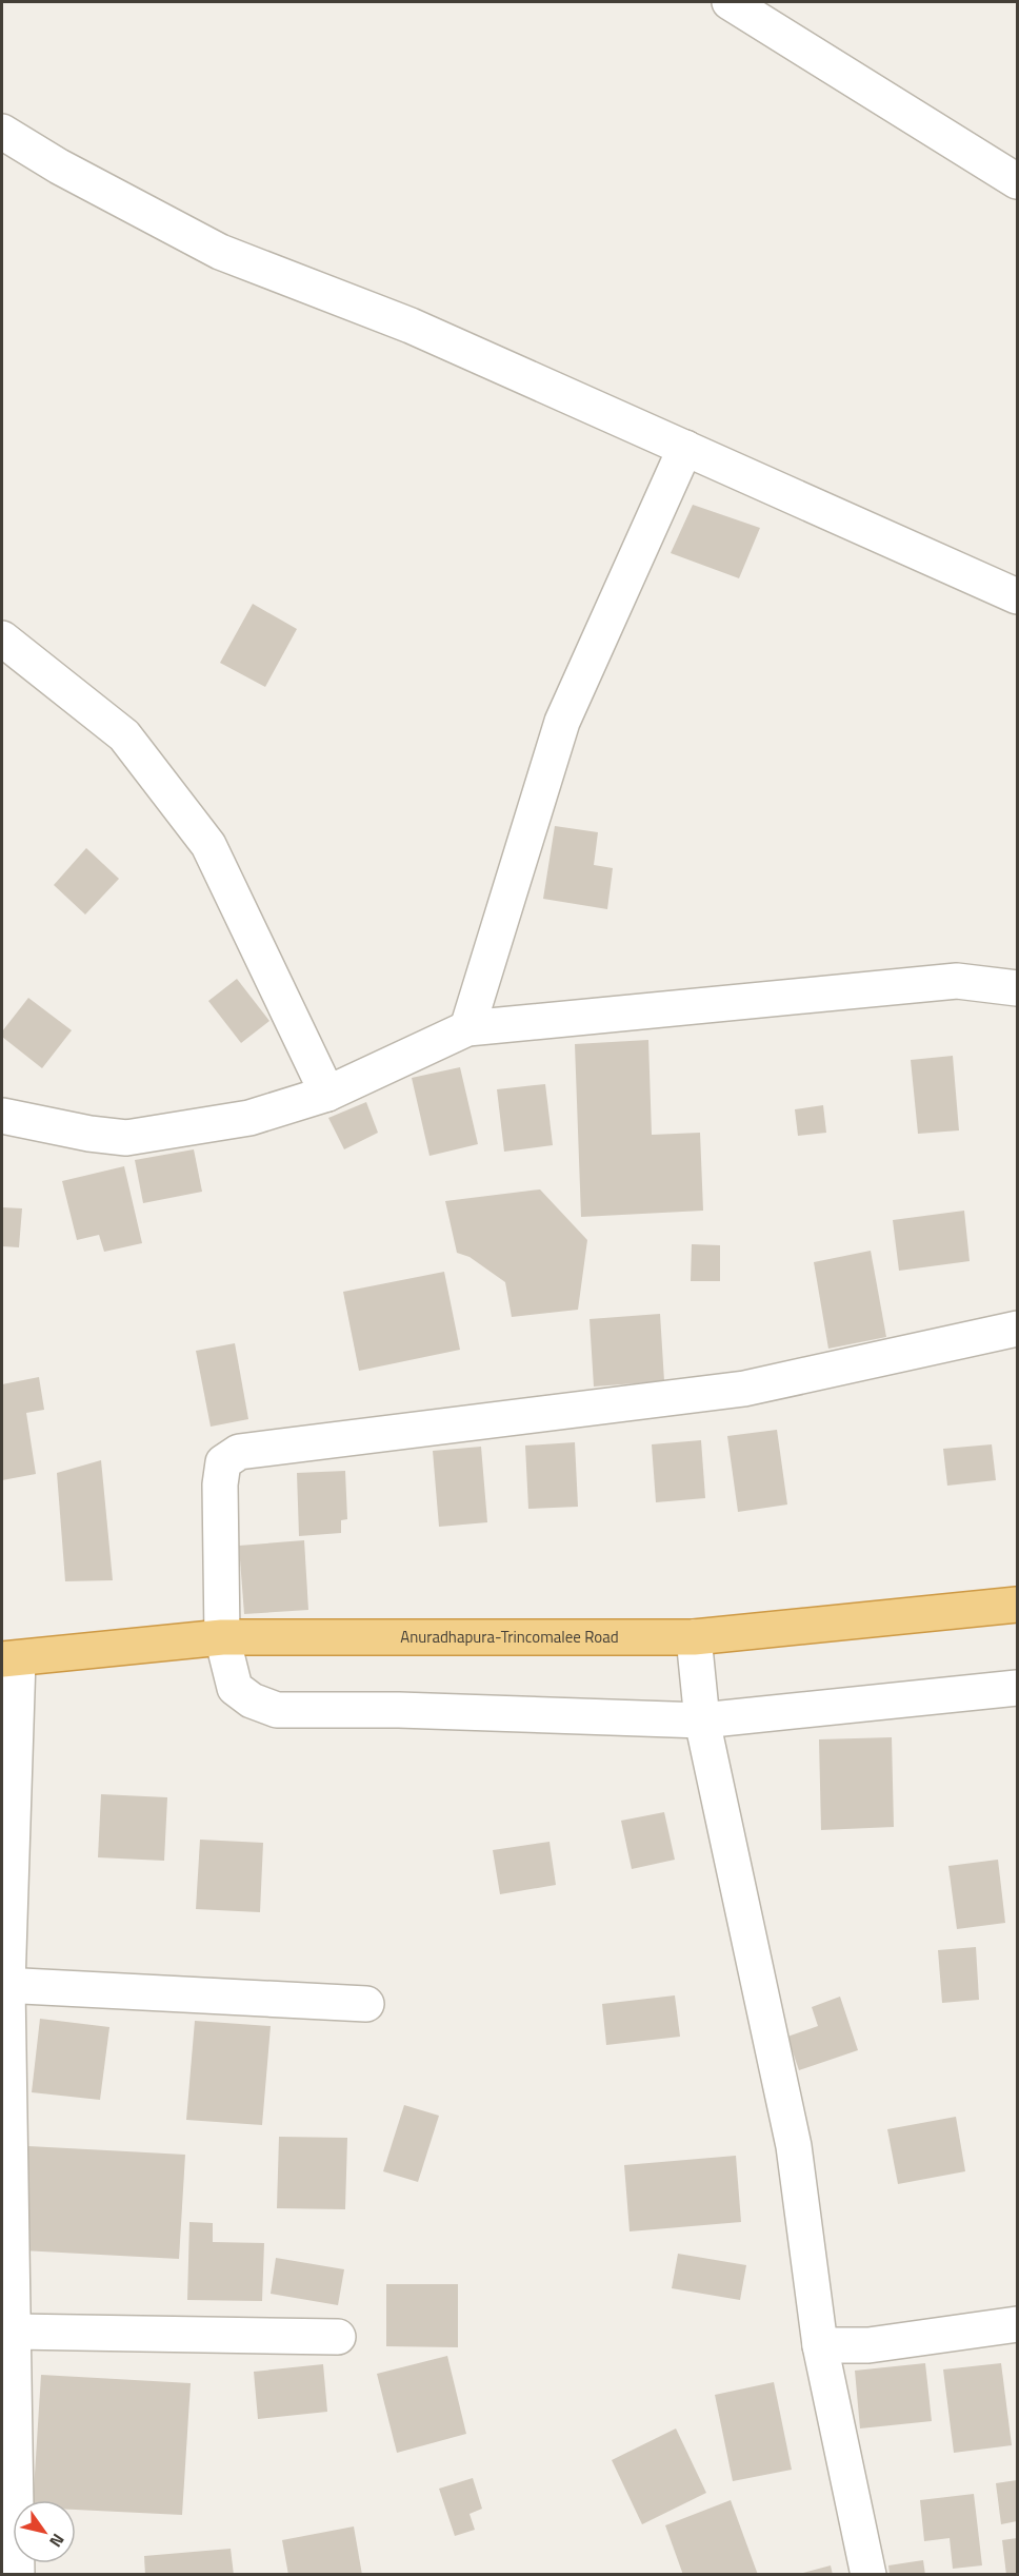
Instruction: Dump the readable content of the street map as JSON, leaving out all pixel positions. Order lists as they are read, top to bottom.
{
  "streets": {
    "highway": ["Anuradhapura-Trincomalee Road"]
  },
  "north": "bottom right"
}
